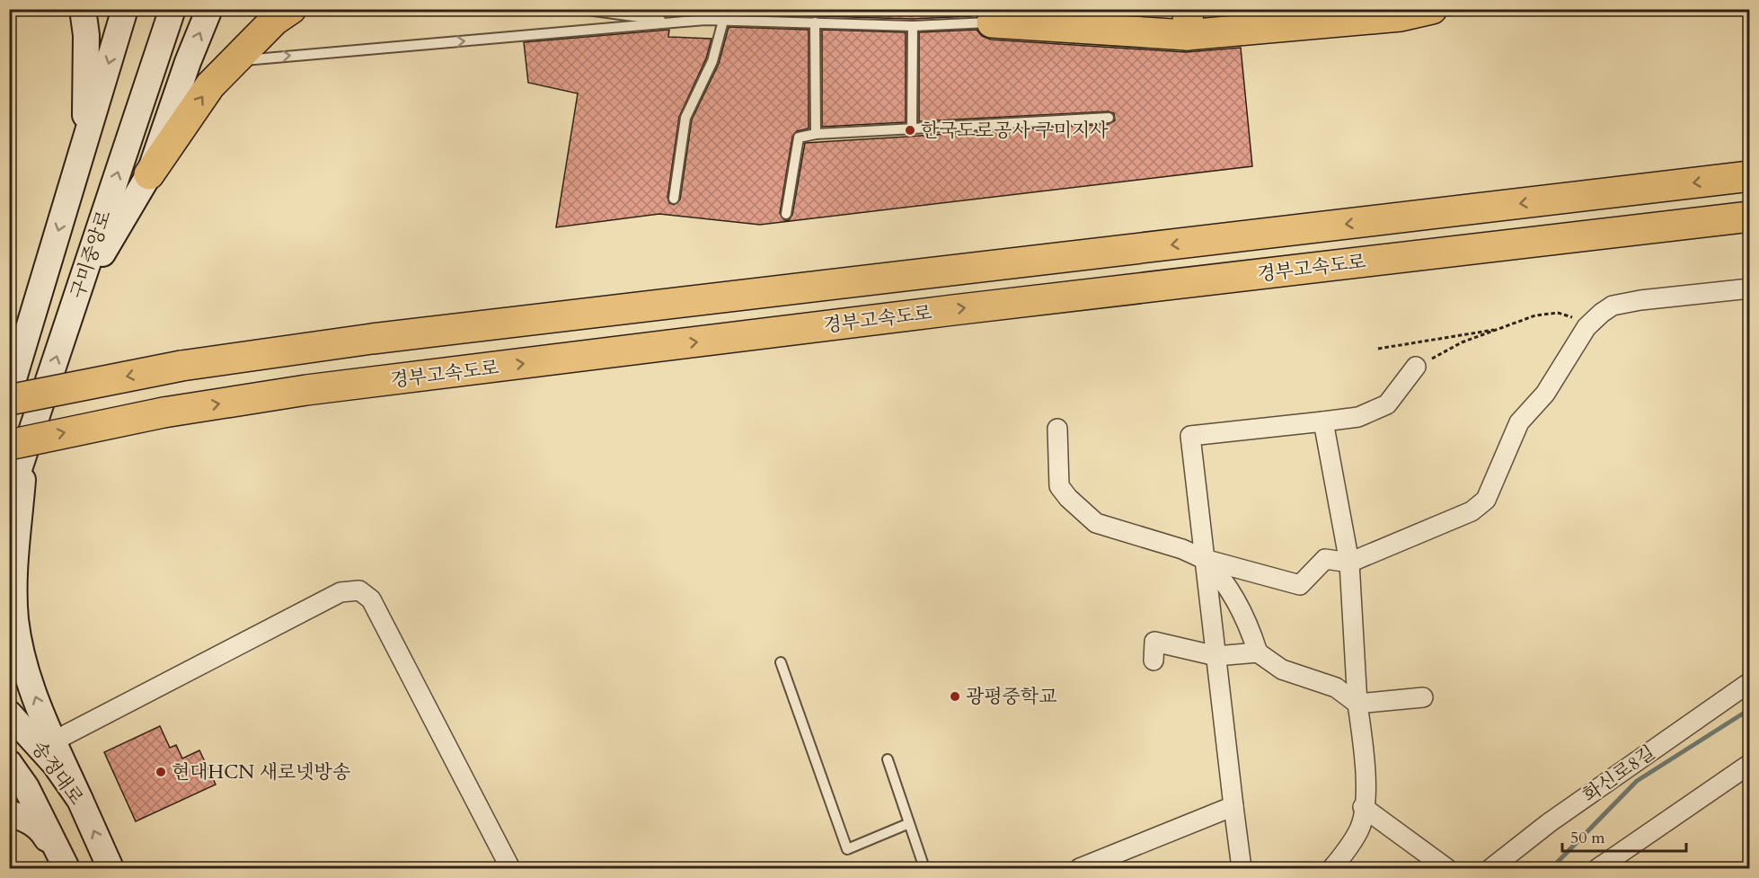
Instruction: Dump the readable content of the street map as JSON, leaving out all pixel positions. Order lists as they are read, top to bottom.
{
  "streets": {
    "highway": ["경부고속도로"],
    "main road": ["구미중앙로", "송정대로"],
    "street": ["화신로8길"]
  },
  "crossings": [
    ["구미중앙로", "경부고속도로"]
  ],
  "places": ["한국도로공사 구미지사", "광평중학교", "현대HCN 새로넷방송"],
  "scale_bar": "50 m"
}
